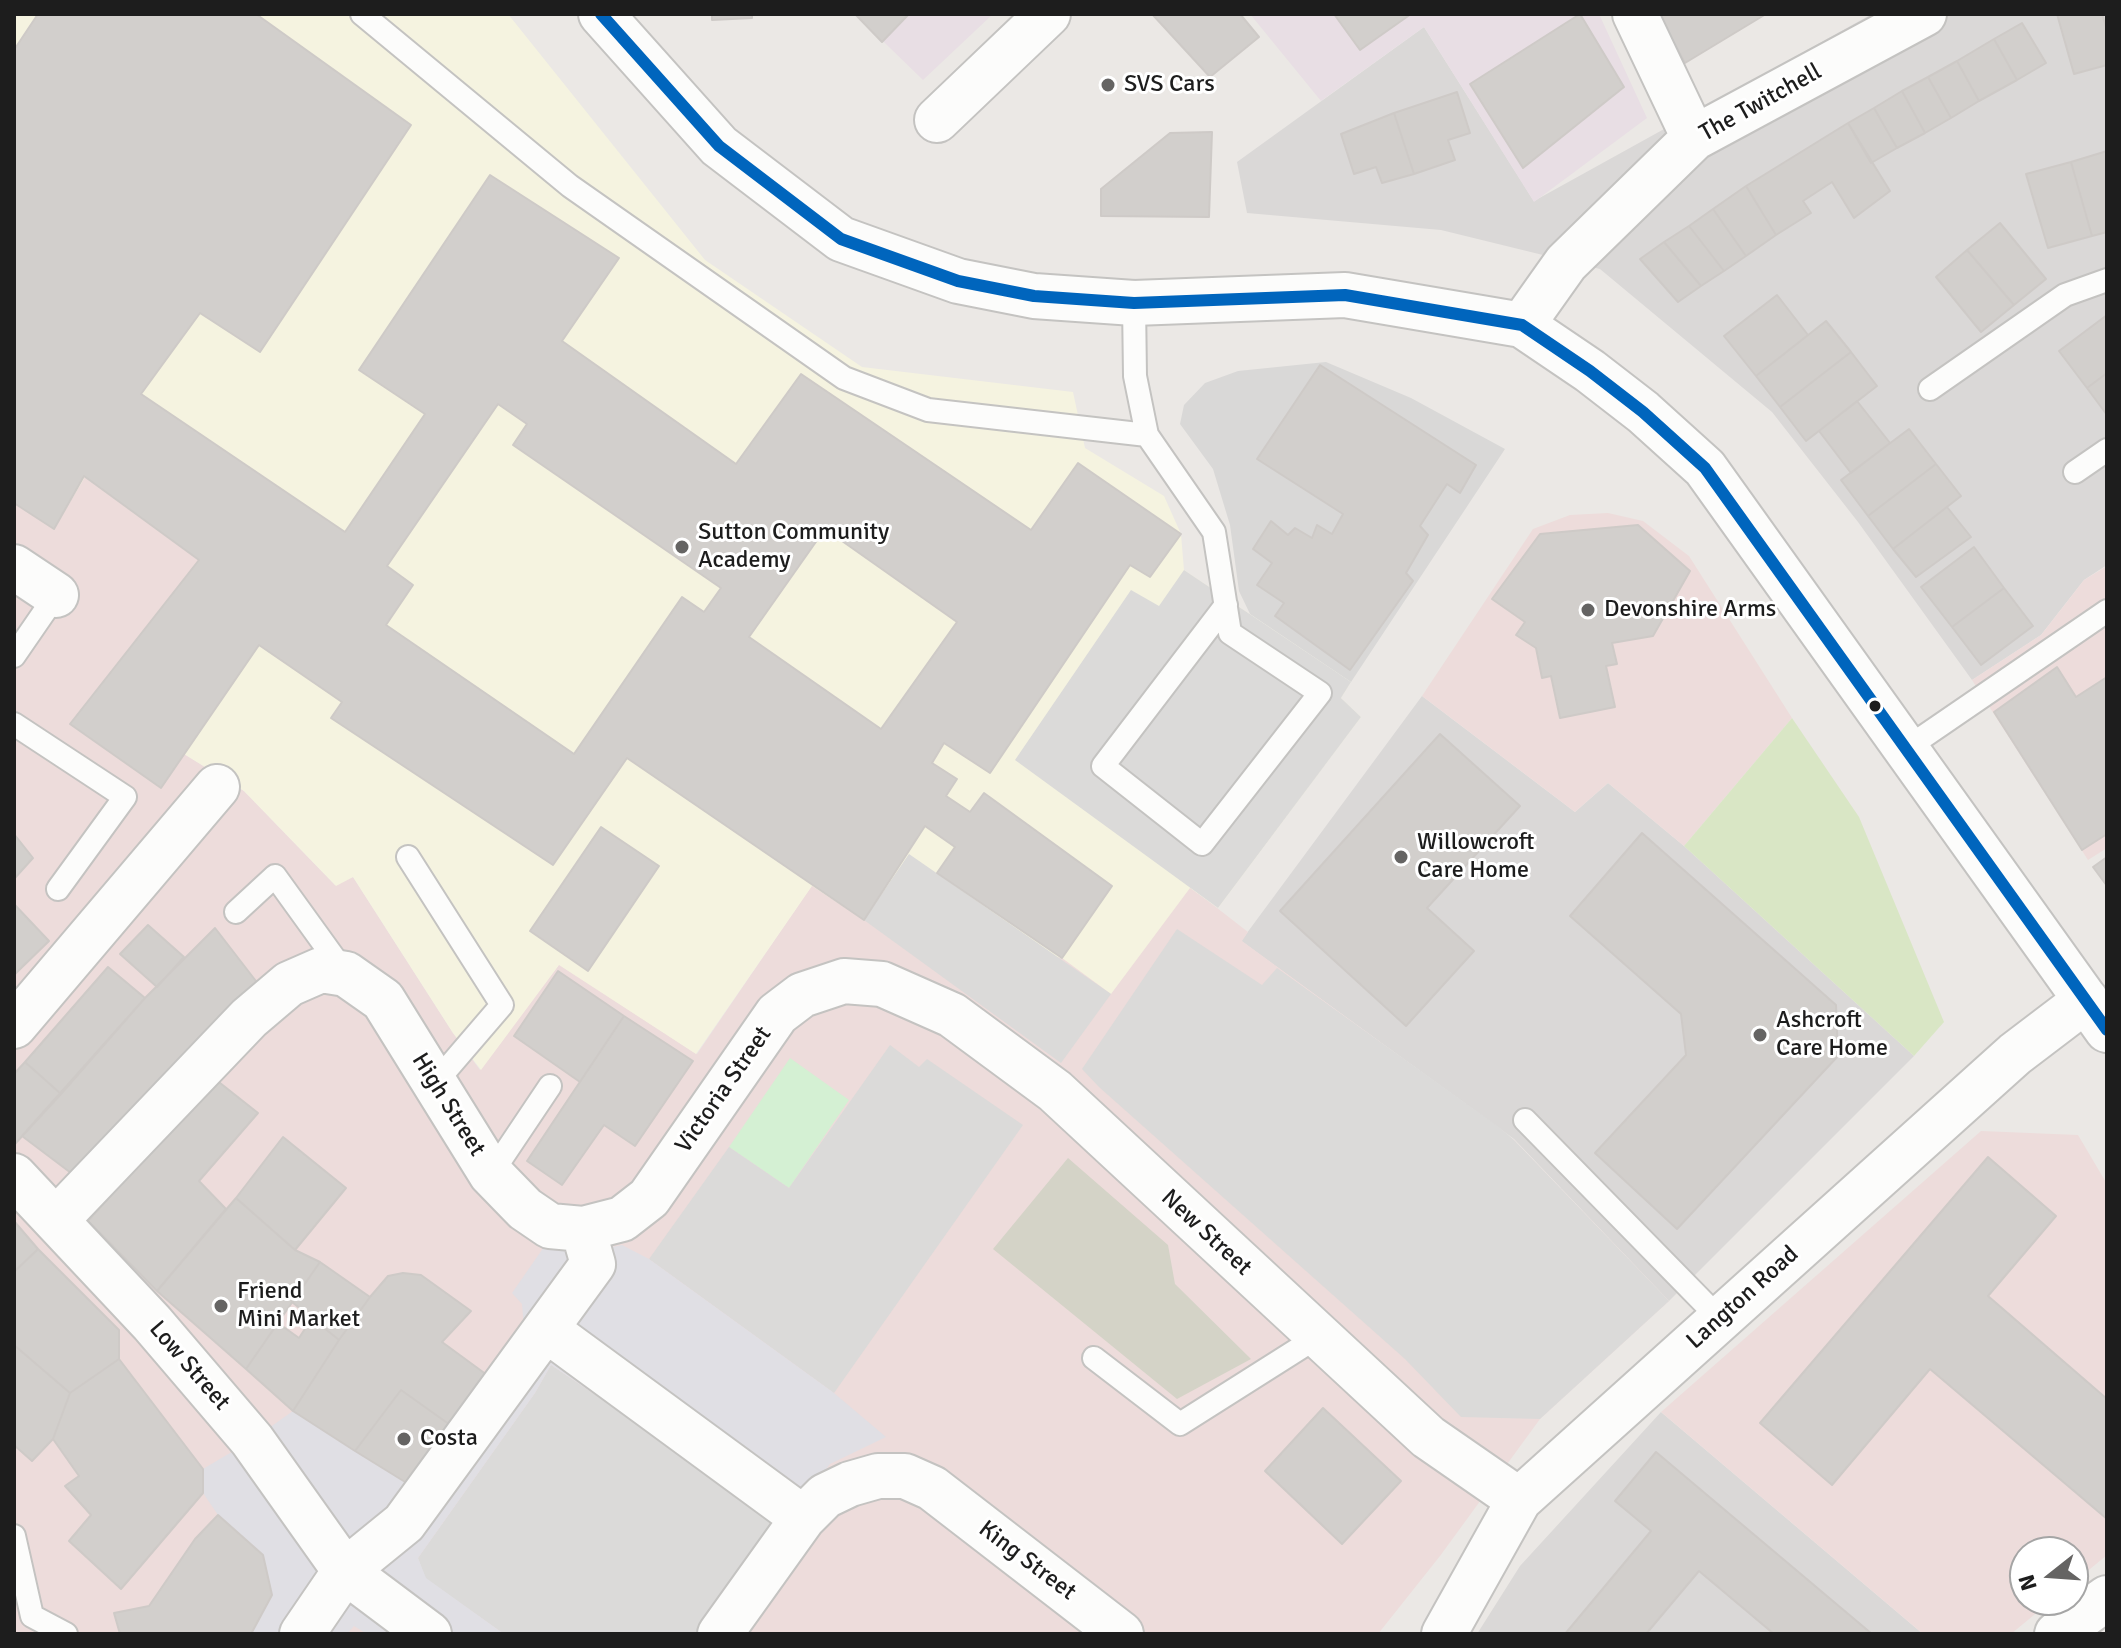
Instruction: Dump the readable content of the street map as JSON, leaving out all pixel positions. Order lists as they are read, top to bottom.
{
  "streets": {
    "street": [
      "The Twitchell",
      "Victoria Street",
      "High Street",
      "New Street",
      "Langton Road",
      "Low Street",
      "King Street"
    ]
  },
  "crossings": [
    ["Victoria Street", "High Street"],
    ["Victoria Street", "New Street"],
    ["New Street", "Langton Road"]
  ],
  "places": [
    "SVS Cars",
    "Sutton Community Academy",
    "Devonshire Arms",
    "Willowcroft Care Home",
    "Ashcroft Care Home",
    "Friend Mini Market",
    "Costa"
  ],
  "north": "left"
}
